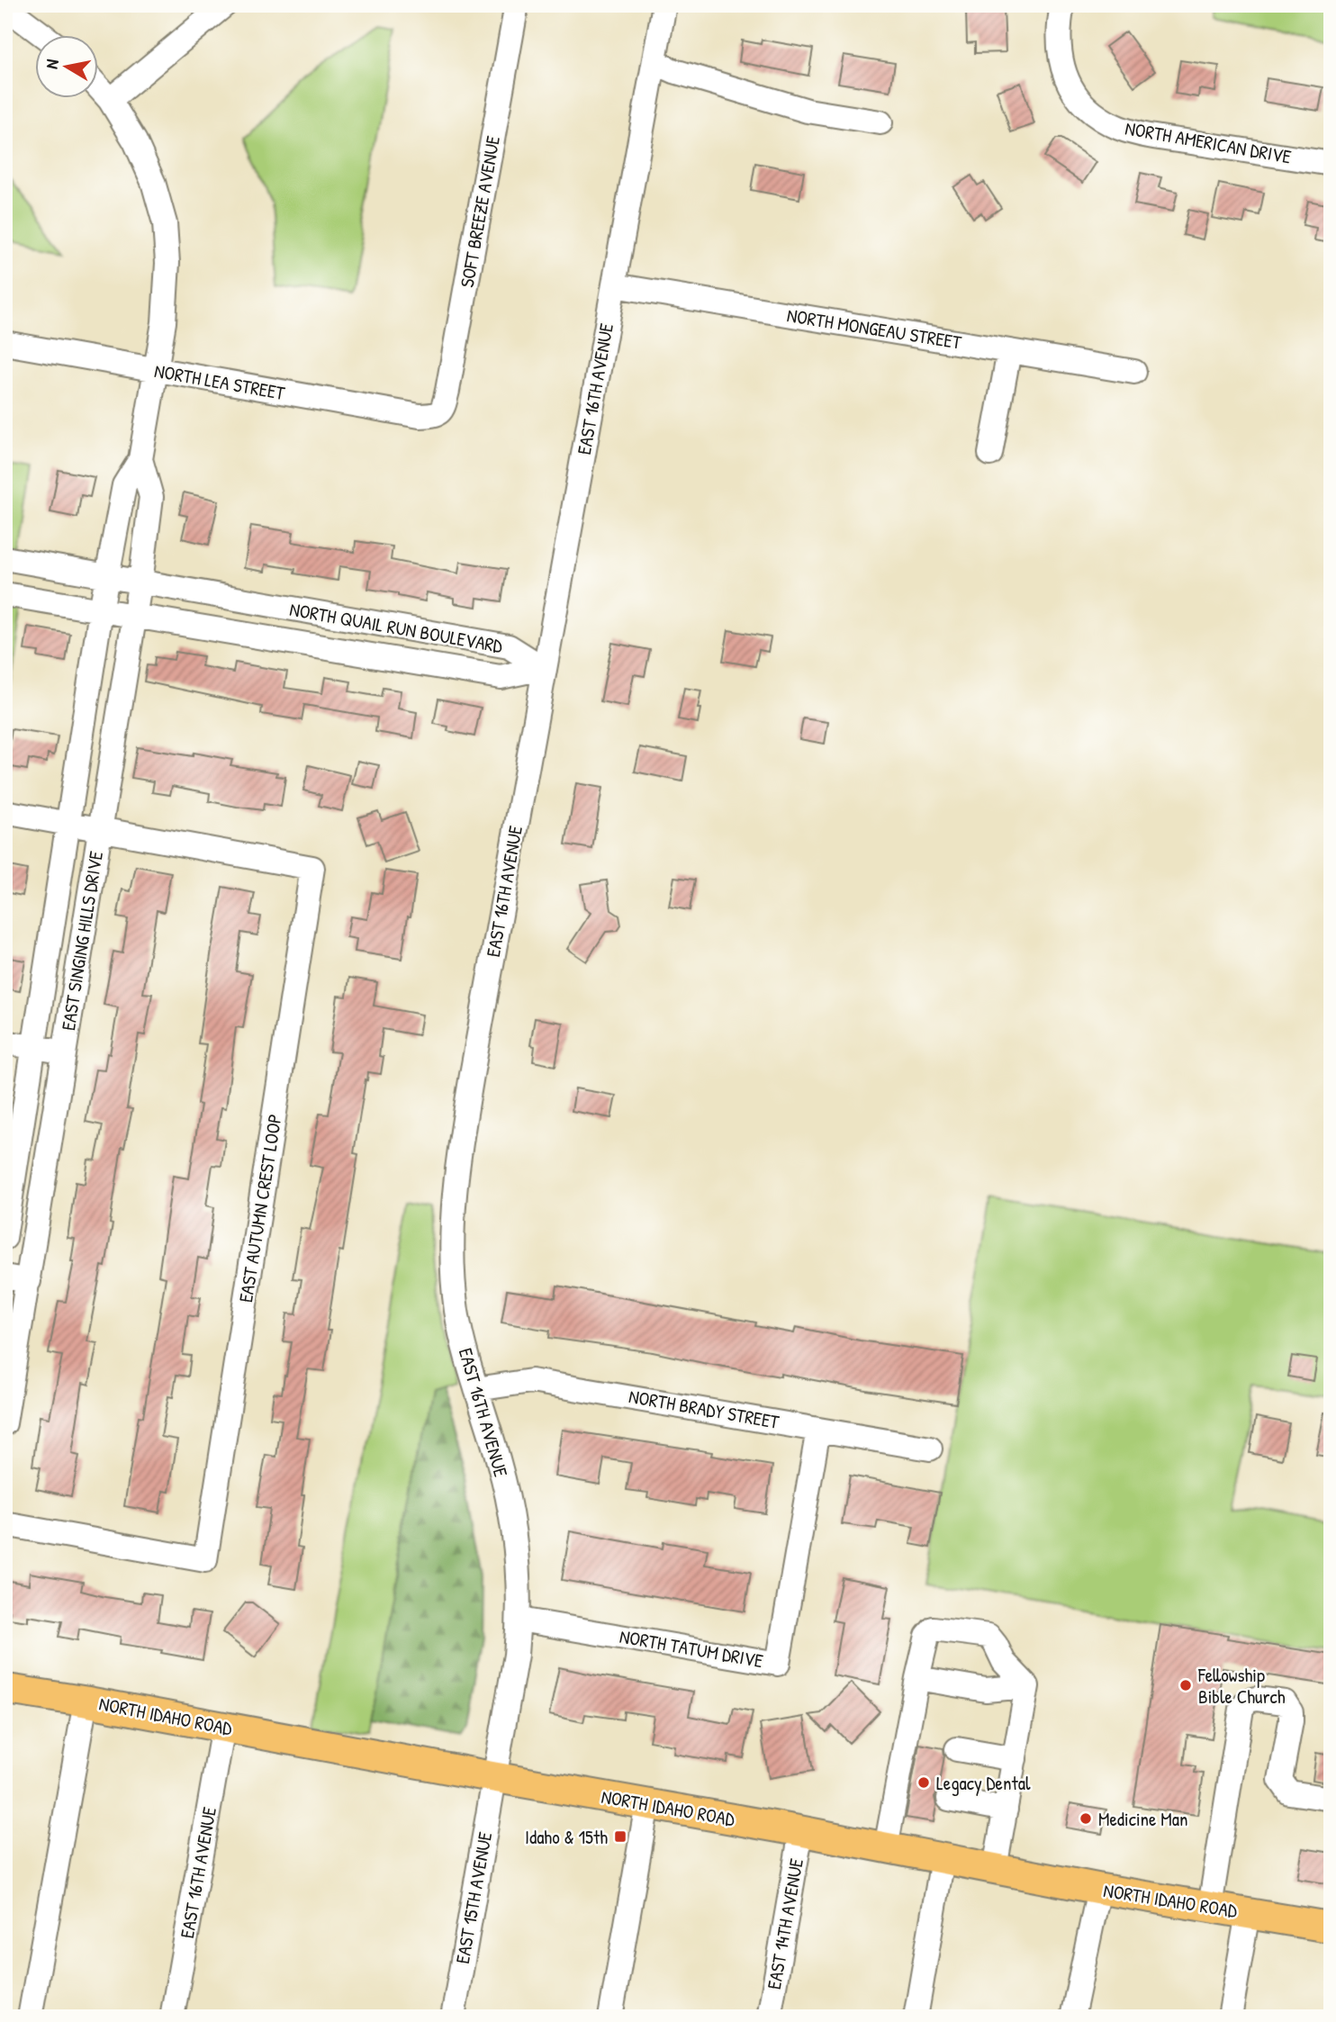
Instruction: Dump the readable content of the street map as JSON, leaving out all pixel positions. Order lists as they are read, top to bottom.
{
  "streets": {
    "main road": ["NORTH IDAHO ROAD"],
    "street": [
      "NORTH AMERICAN DRIVE",
      "SOFT BREEZE AVENUE",
      "NORTH MONGEAU STREET",
      "NORTH LEA STREET",
      "EAST 16TH AVENUE",
      "NORTH QUAIL RUN BOULEVARD",
      "EAST SINGING HILLS DRIVE",
      "EAST AUTUMN CREST LOOP",
      "NORTH BRADY STREET",
      "NORTH TATUM DRIVE",
      "EAST 15TH AVENUE",
      "EAST 14TH AVENUE"
    ]
  },
  "crossings": [
    ["SOFT BREEZE AVENUE", "NORTH LEA STREET"],
    ["NORTH MONGEAU STREET", "EAST 16TH AVENUE"],
    ["NORTH LEA STREET", "EAST SINGING HILLS DRIVE"],
    ["EAST 16TH AVENUE", "NORTH QUAIL RUN BOULEVARD"],
    ["EAST 16TH AVENUE", "NORTH BRADY STREET"],
    ["EAST 16TH AVENUE", "NORTH TATUM DRIVE"],
    ["EAST 16TH AVENUE", "NORTH IDAHO ROAD"],
    ["EAST 16TH AVENUE", "EAST 15TH AVENUE"],
    ["NORTH QUAIL RUN BOULEVARD", "EAST SINGING HILLS DRIVE"],
    ["EAST SINGING HILLS DRIVE", "EAST AUTUMN CREST LOOP"],
    ["NORTH BRADY STREET", "NORTH TATUM DRIVE"],
    ["NORTH IDAHO ROAD", "EAST 15TH AVENUE"],
    ["NORTH IDAHO ROAD", "EAST 14TH AVENUE"]
  ],
  "places": {
    "other": ["Fellowship Bible Church", "Legacy Dental", "Medicine Man"],
    "transit": ["Idaho & 15th"]
  },
  "north": "left"
}
